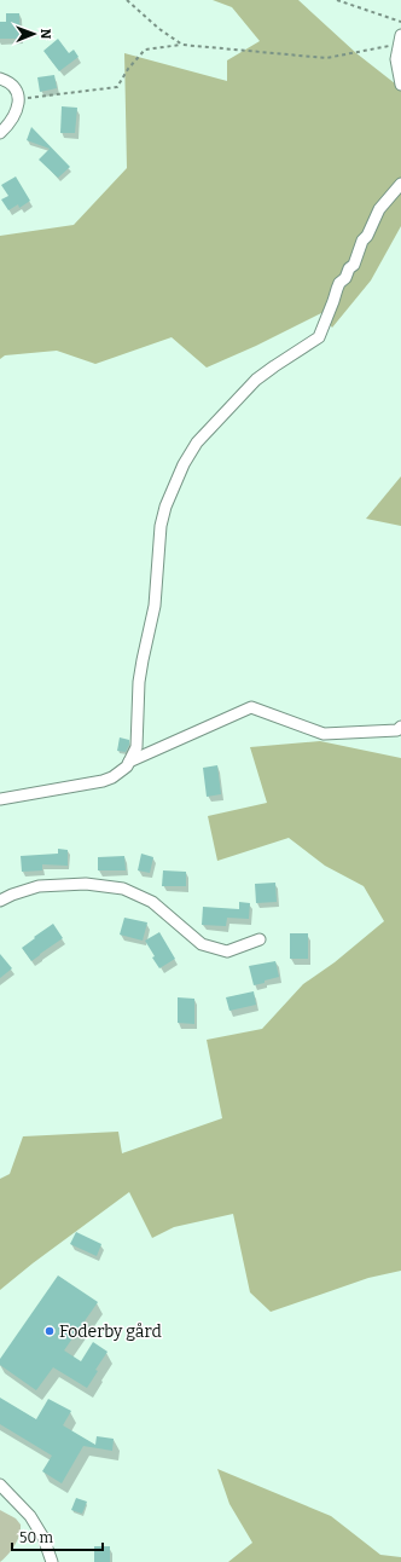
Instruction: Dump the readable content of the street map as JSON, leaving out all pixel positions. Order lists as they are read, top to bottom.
{
  "places": ["Foderby gård"],
  "scale_bar": "50 m",
  "north": "right"
}
